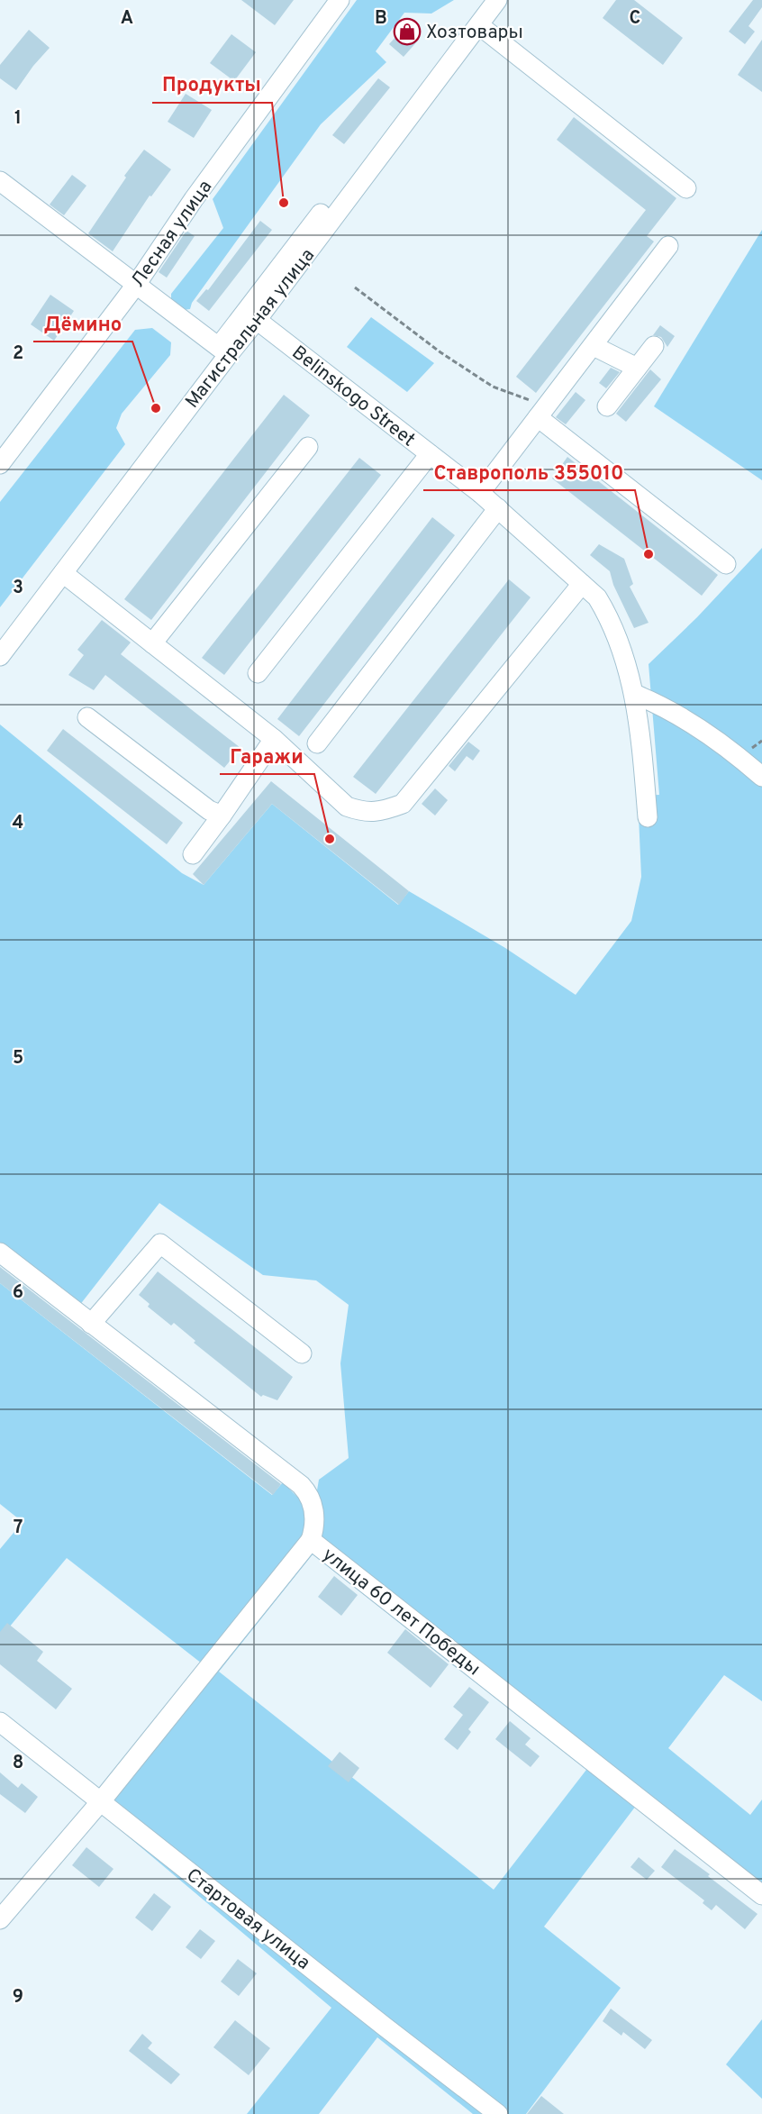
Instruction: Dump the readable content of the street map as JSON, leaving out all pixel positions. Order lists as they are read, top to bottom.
{
  "streets": {
    "street": [
      "Лесная улица",
      "Магистральная улица",
      "Belinskogo Street",
      "улица 60 лет Победы",
      "Стартовая улица"
    ]
  },
  "crossings": [
    ["Магистральная улица", "Belinskogo Street"]
  ],
  "places": {
    "shop": ["Хозтовары"],
    "other": [
      "Продукты",
      "Дёмино",
      "Ставрополь 355010",
      "Гаражи"
    ]
  },
  "grid": {
    "columns": ["A", "B", "C"],
    "rows": [
      "1",
      "2",
      "3",
      "4",
      "5",
      "6",
      "7",
      "8",
      "9"
    ]
  }
}
